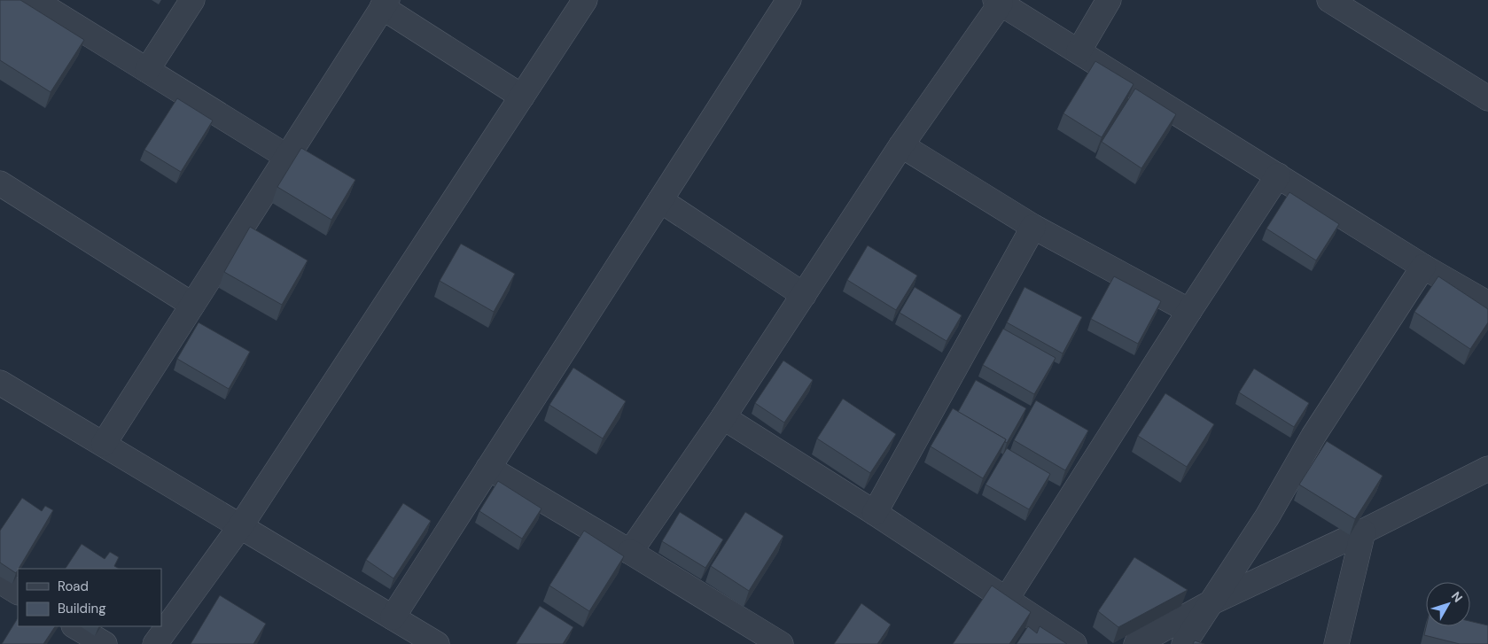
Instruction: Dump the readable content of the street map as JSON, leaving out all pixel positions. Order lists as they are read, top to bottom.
{
  "legend": ["Road", "Building"],
  "north": "top right"
}
